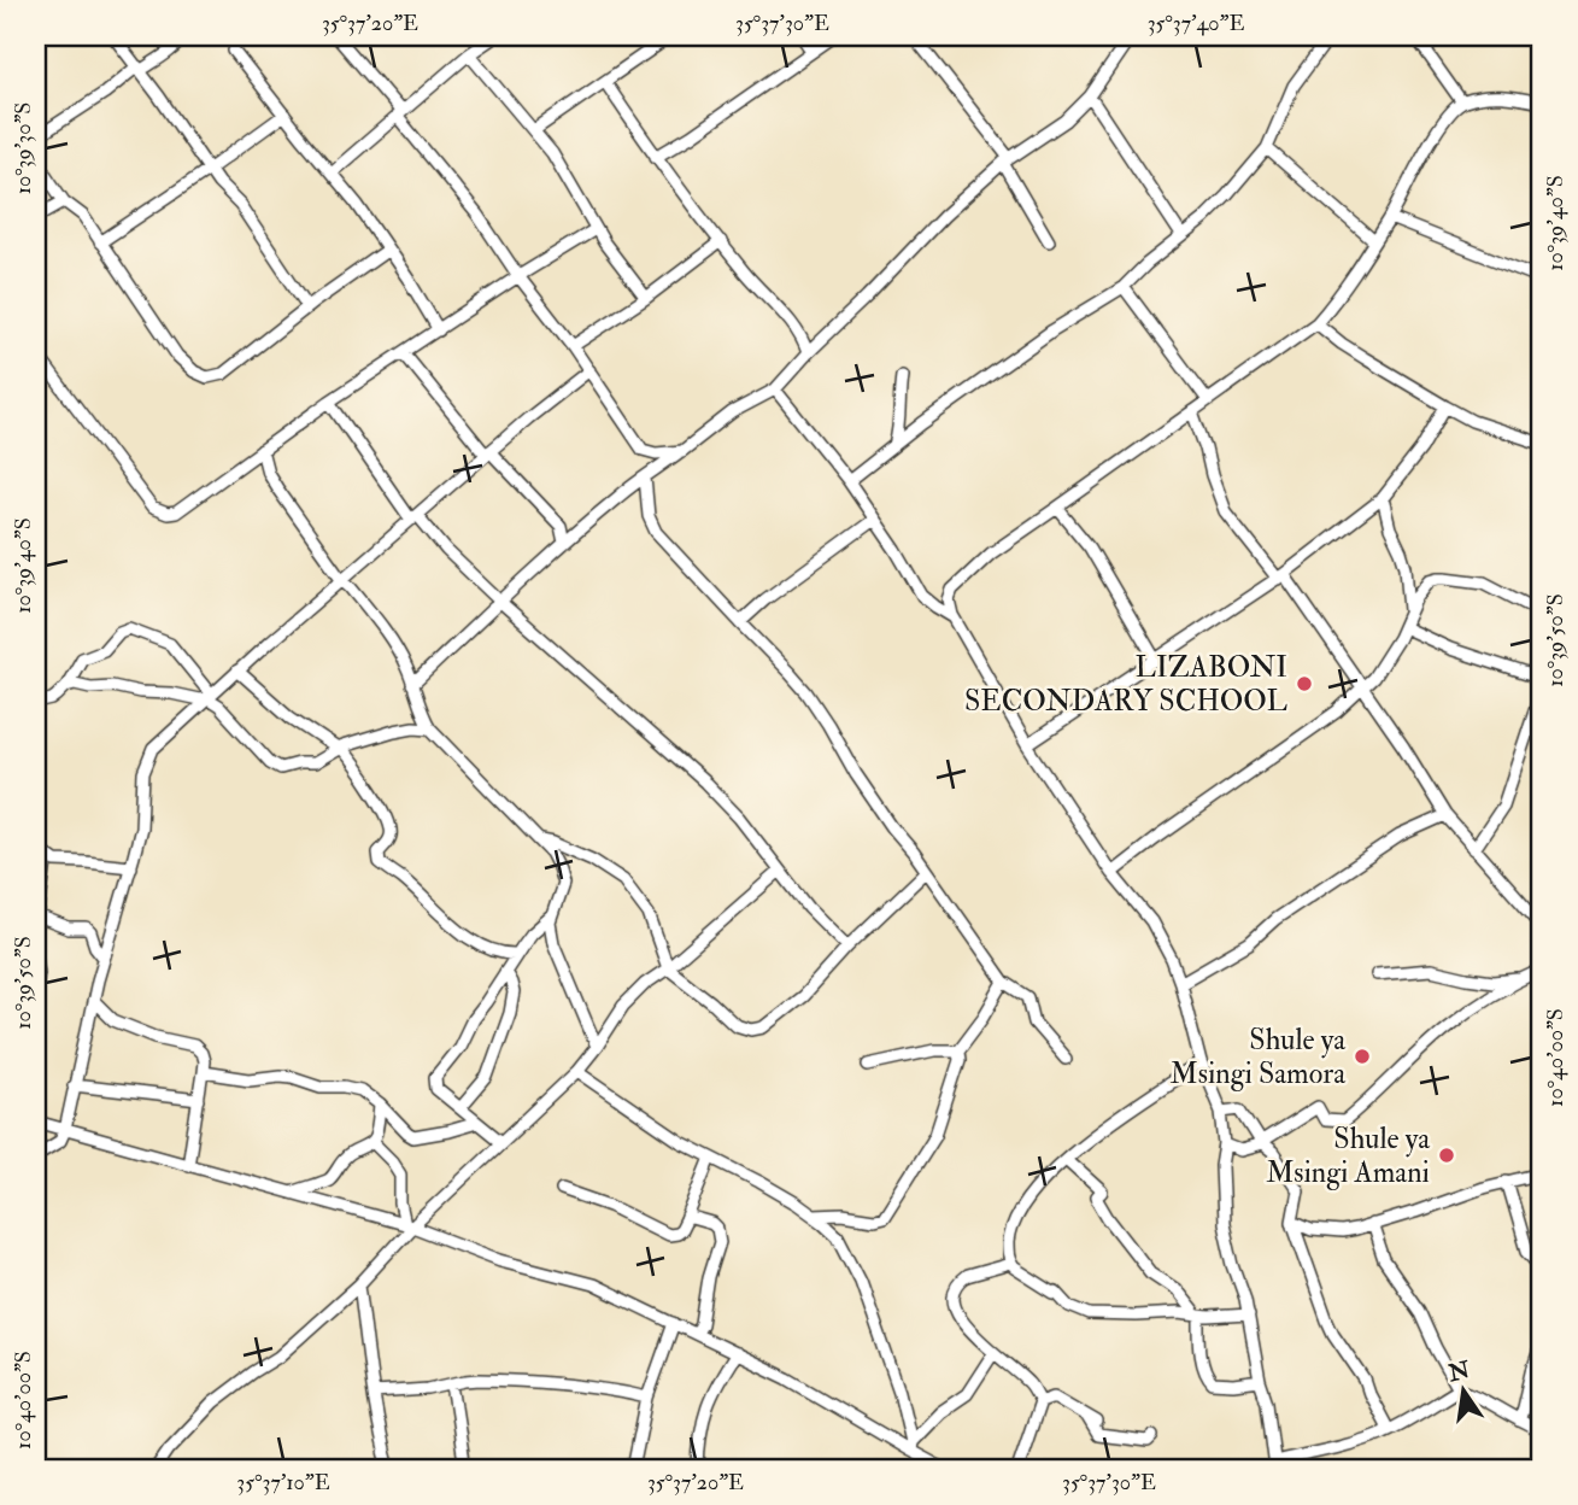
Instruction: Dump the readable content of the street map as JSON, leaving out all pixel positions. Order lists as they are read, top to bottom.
{
  "places": ["LIZABONI SECONDARY SCHOOL", "Shule ya Msingi Samora", "Shule ya Msingi Amani"],
  "north": "top",
  "coordinates": [
    "35°37'20\"E",
    "35°37'30\"E",
    "35°37'40\"E",
    "10°39'30\"S",
    "10°39'40\"S",
    "10°39'50\"S",
    "10°40'00\"S",
    "35°37'10\"E"
  ]
}
